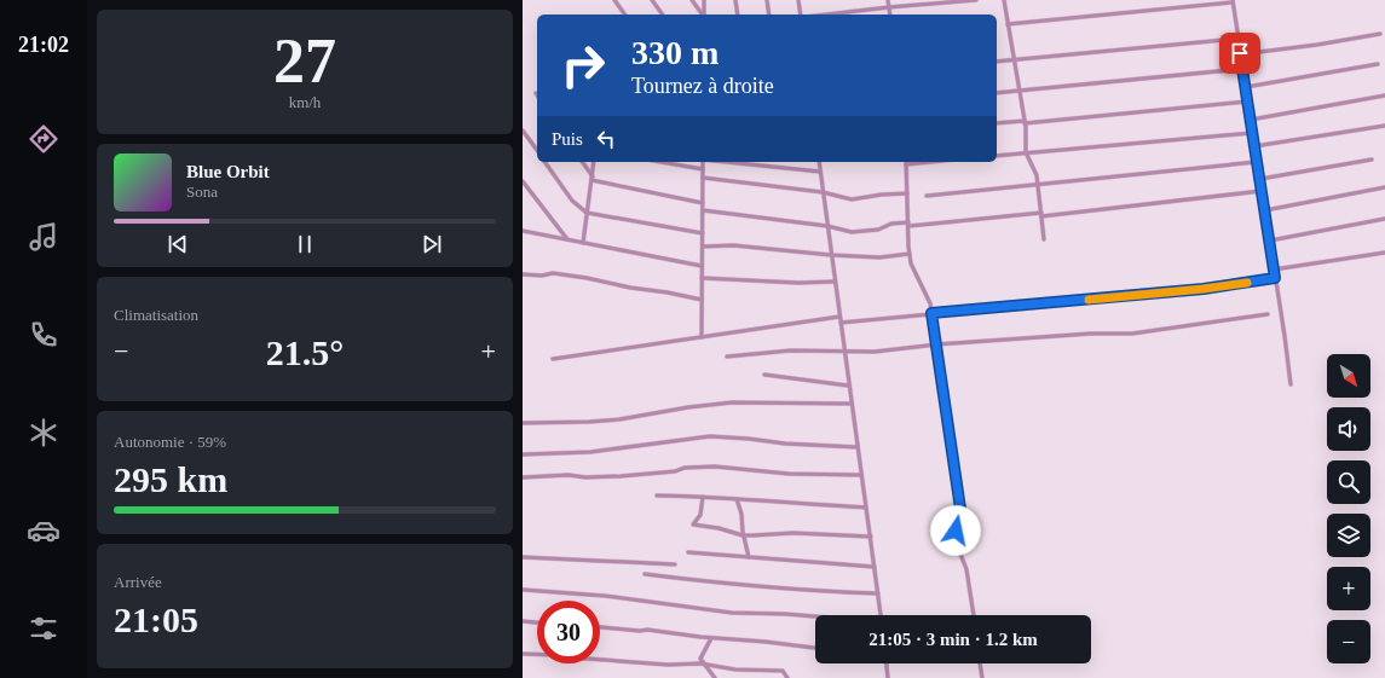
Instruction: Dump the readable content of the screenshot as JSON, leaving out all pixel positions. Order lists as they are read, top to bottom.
{
  "north": "bottom right",
  "page": {
    "tabs": "21:02",
    "tile": [
      ["27", "km/h"],
      "Climatisation",
      ["Autonomie · 59%", "295 km"],
      ["Arrivée", "21:05"]
    ],
    "turn": ["330 m", "Tournez à droite"],
    "then": "Puis",
    "song": ["Blue Orbit", "Sona"],
    "heat": ["−", "21.5°", "+"],
    "map_buttons": ["+", "−"],
    "limit": "30",
    "trip": "21:05 · 3 min · 1.2 km"
  }
}
